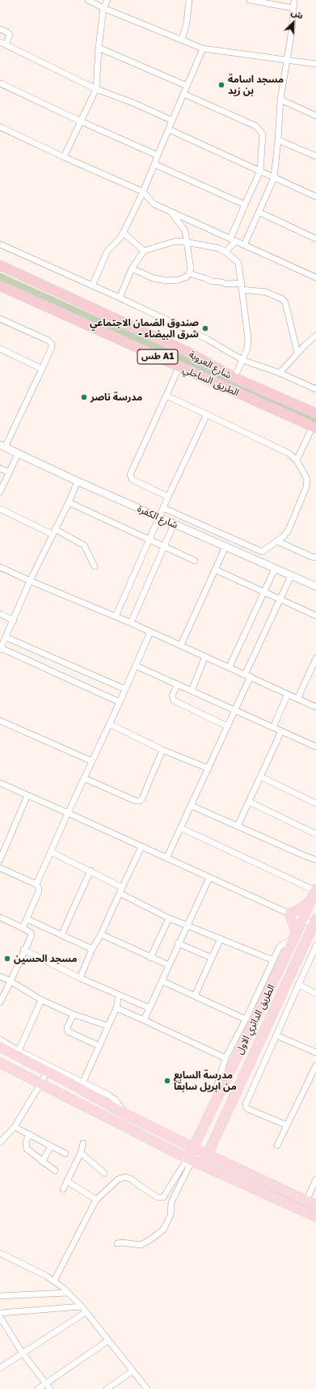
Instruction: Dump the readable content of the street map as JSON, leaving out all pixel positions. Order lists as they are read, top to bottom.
{
  "streets": {
    "highway": ["طس A1", "شارع العروبة", "الطريق الساحلي"],
    "main road": ["الطريق الدائري الاول"],
    "street": ["شارع الكفرة"]
  },
  "places": [
    "مسجد اسامة بن زيد",
    "صندوق الضمان الاجتماعي - شرق البيضاء",
    "مدرسة ناصر",
    "مسجد الحسين",
    "مدرسة السابع من ابريل سابقا"
  ],
  "north": "top right"
}
